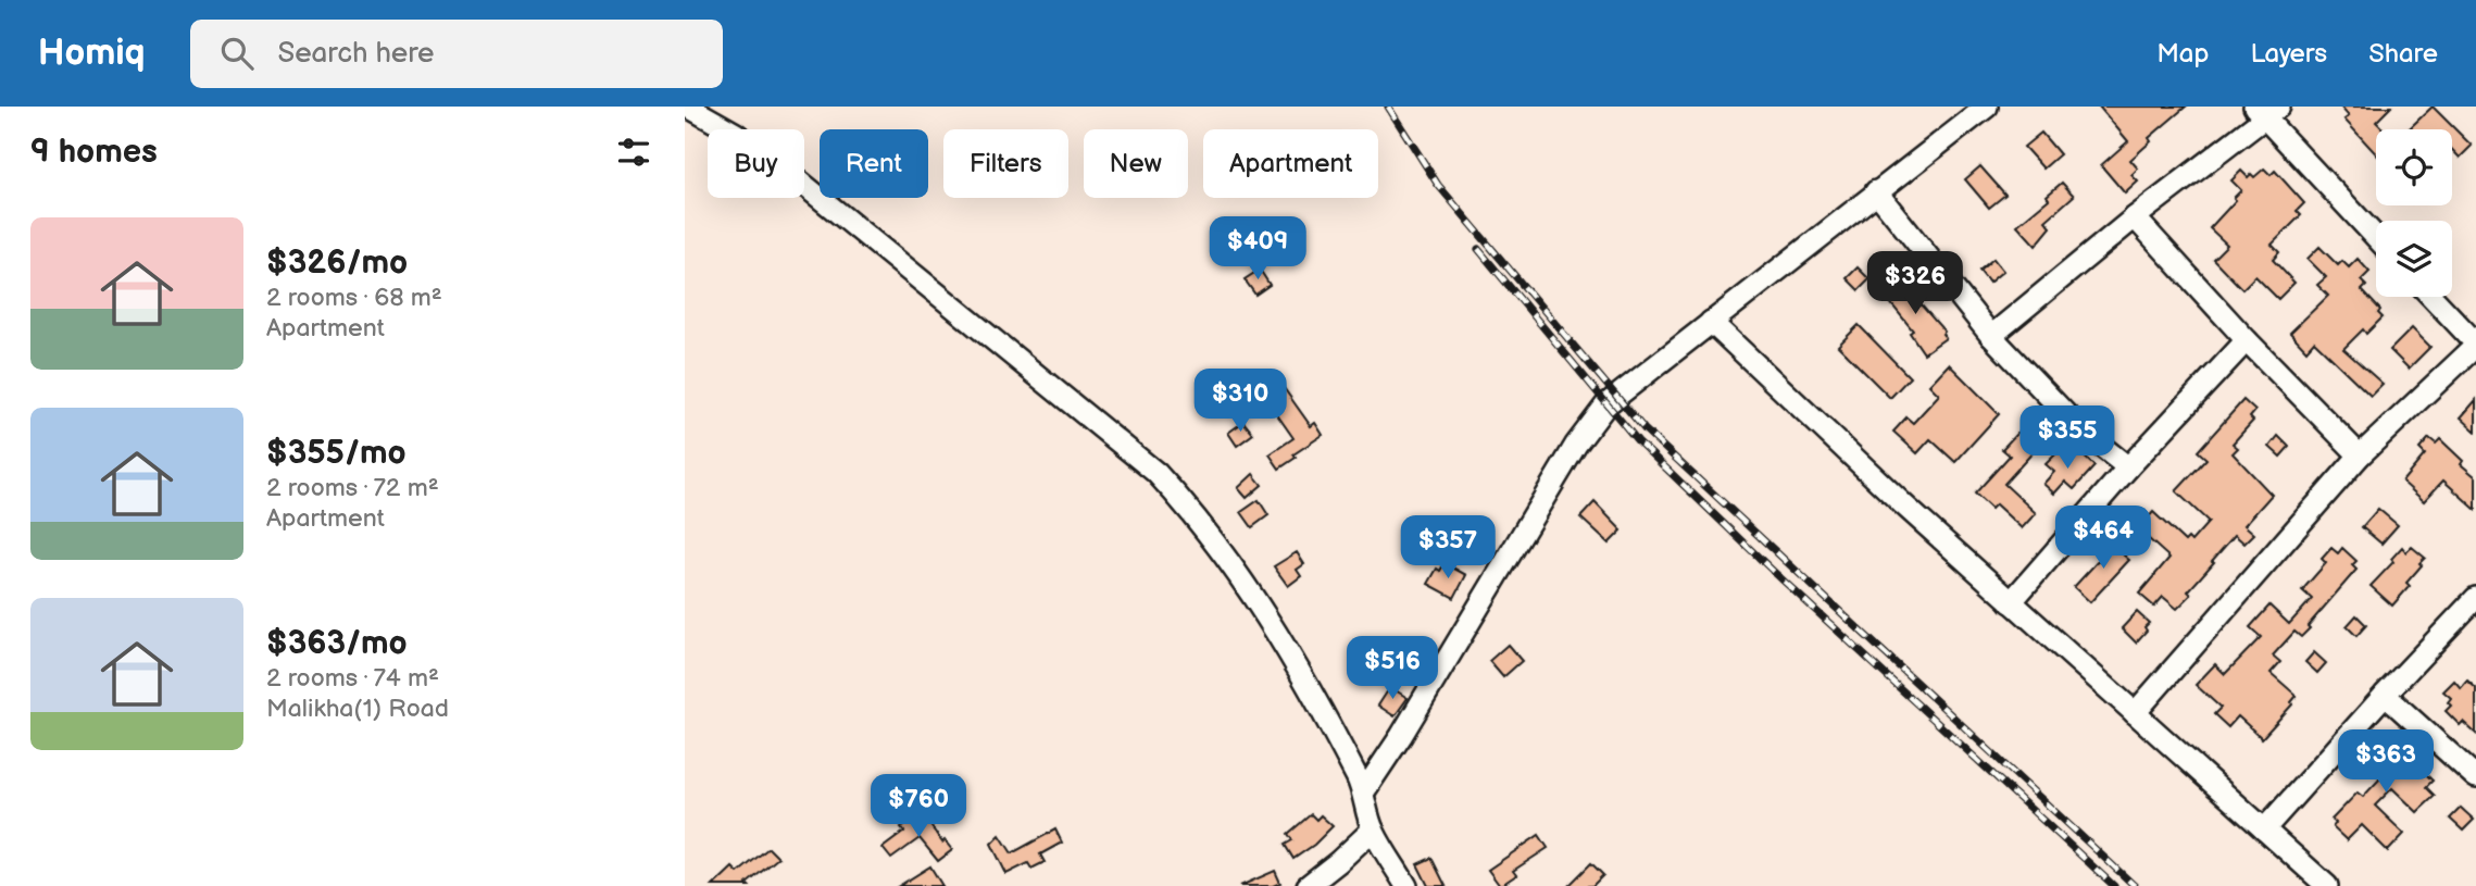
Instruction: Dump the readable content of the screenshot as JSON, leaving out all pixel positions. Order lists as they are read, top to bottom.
{
  "page": {
    "header": "Homiq",
    "search": "Search here",
    "nav": ["Map", "Layers", "Share"],
    "heading": "9 homes",
    "chip": [
      "Buy",
      "Rent",
      "Filters",
      "New",
      "Apartment"
    ],
    "list": [
      {
        "name": "$326/mo",
        "note": "2 rooms · 68 m² · Apartment"
      },
      {
        "name": "$355/mo",
        "note": "2 rooms · 72 m² · Apartment"
      },
      {
        "name": "$363/mo",
        "note": "2 rooms · 74 m² · Malikha(1) Road"
      }
    ],
    "price": [
      "$409",
      "$326",
      "$310",
      "$355",
      "$464",
      "$357",
      "$516",
      "$363",
      "$760"
    ]
  }
}
